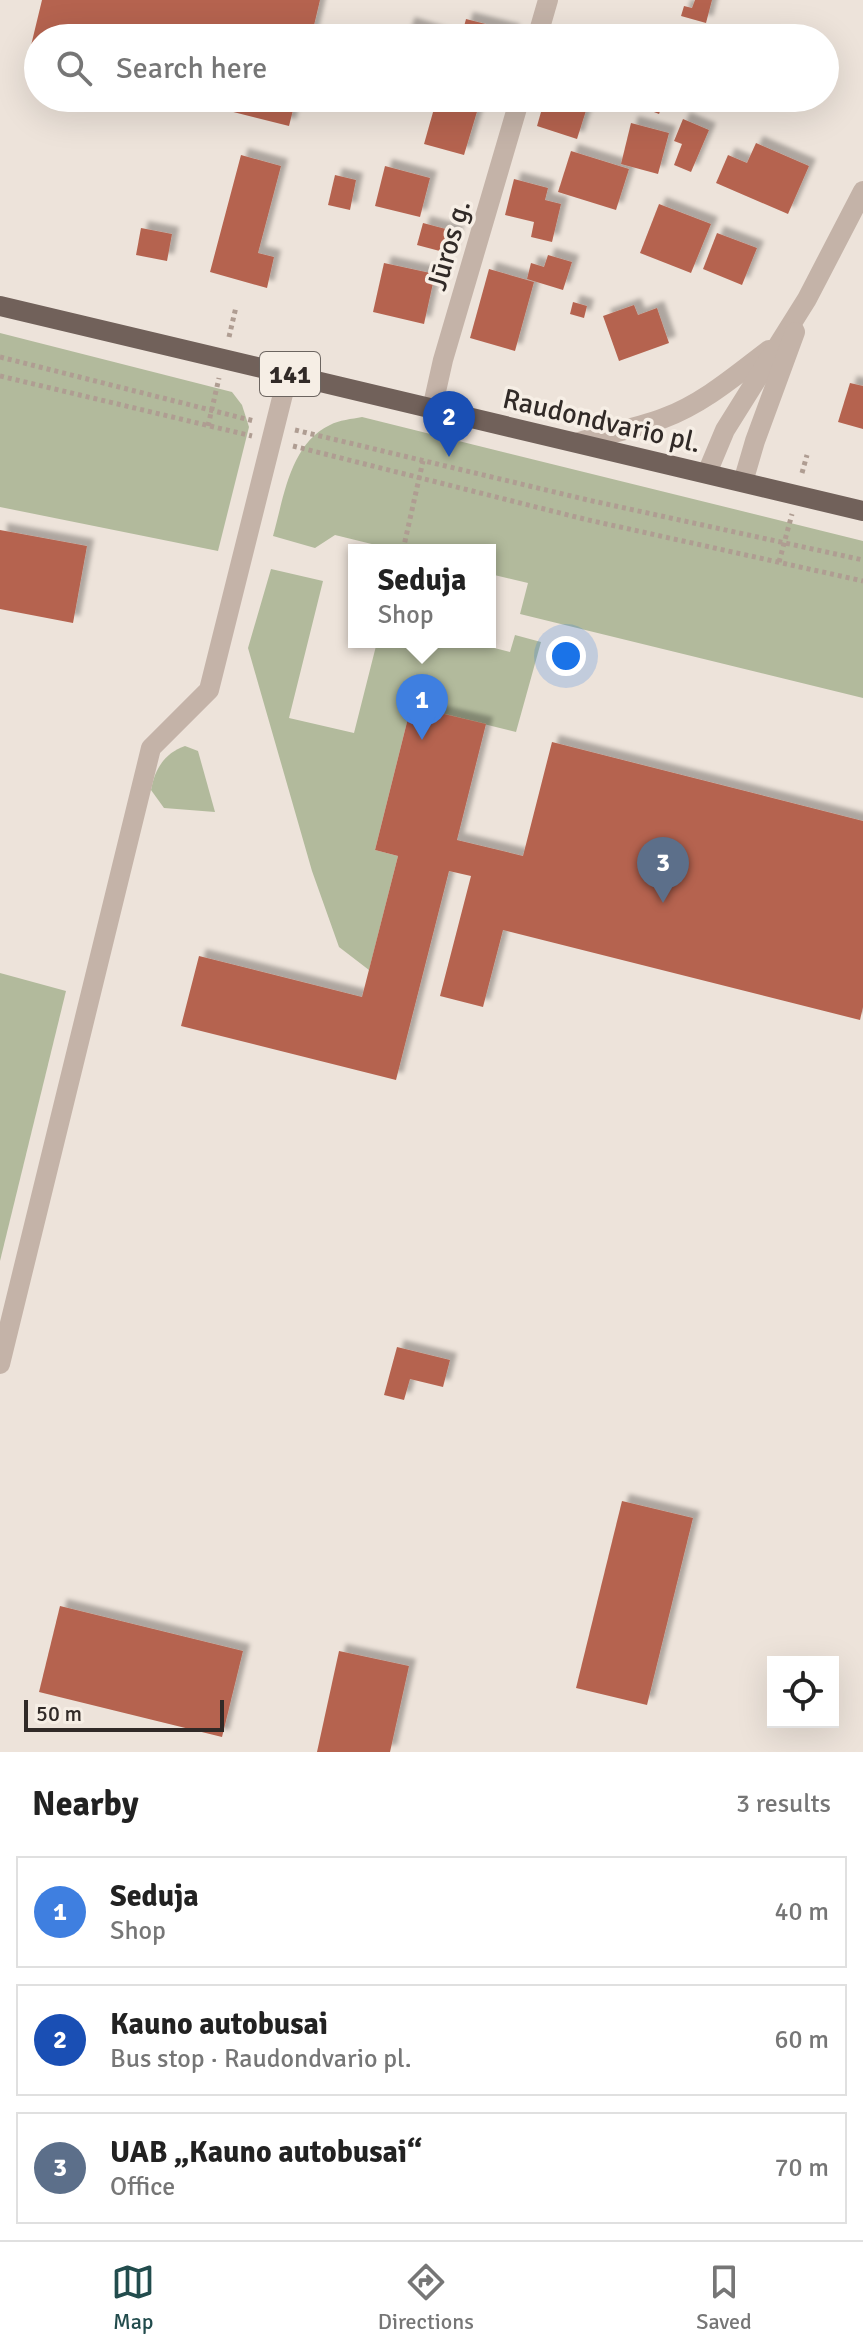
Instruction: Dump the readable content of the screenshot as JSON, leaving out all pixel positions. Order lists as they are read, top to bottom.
{
  "streets": {
    "main road": ["141", "Raudondvario pl."],
    "street": ["Jūros g."]
  },
  "crossings": [
    ["Jūros g.", "Raudondvario pl."]
  ],
  "scale_bar": "50 m",
  "page": {
    "search": "Search here",
    "pins": ["2", "1", "3"],
    "popup": ["Seduja", "Shop"],
    "scale": "50 m",
    "heading": ["Nearby", "3 results"],
    "list": [
      {
        "mark": "1",
        "name": "Seduja",
        "note": "Shop",
        "value": "40 m"
      },
      {
        "mark": "2",
        "name": "Kauno autobusai",
        "note": "Bus stop · Raudondvario pl.",
        "value": "60 m"
      },
      {
        "mark": "3",
        "name": "UAB „Kauno autobusai“",
        "note": "Office",
        "value": "70 m"
      }
    ],
    "nav": ["Map", "Directions", "Saved"]
  }
}
